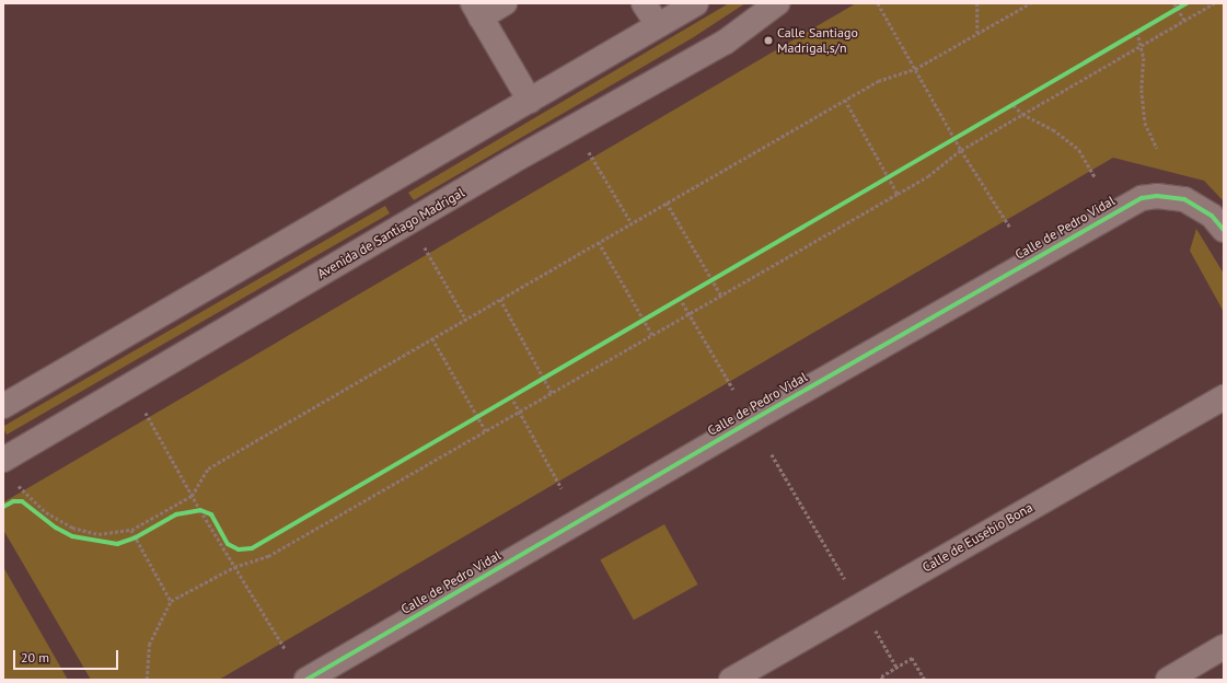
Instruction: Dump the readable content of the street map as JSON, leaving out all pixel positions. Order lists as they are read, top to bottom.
{
  "streets": {
    "street": ["Calle de Pedro Vidal", "Avenida de Santiago Madrigal", "Calle de Eusebio Bona"]
  },
  "places": ["Calle Santiago Madrigal,s/n"],
  "scale_bar": "20 m"
}
